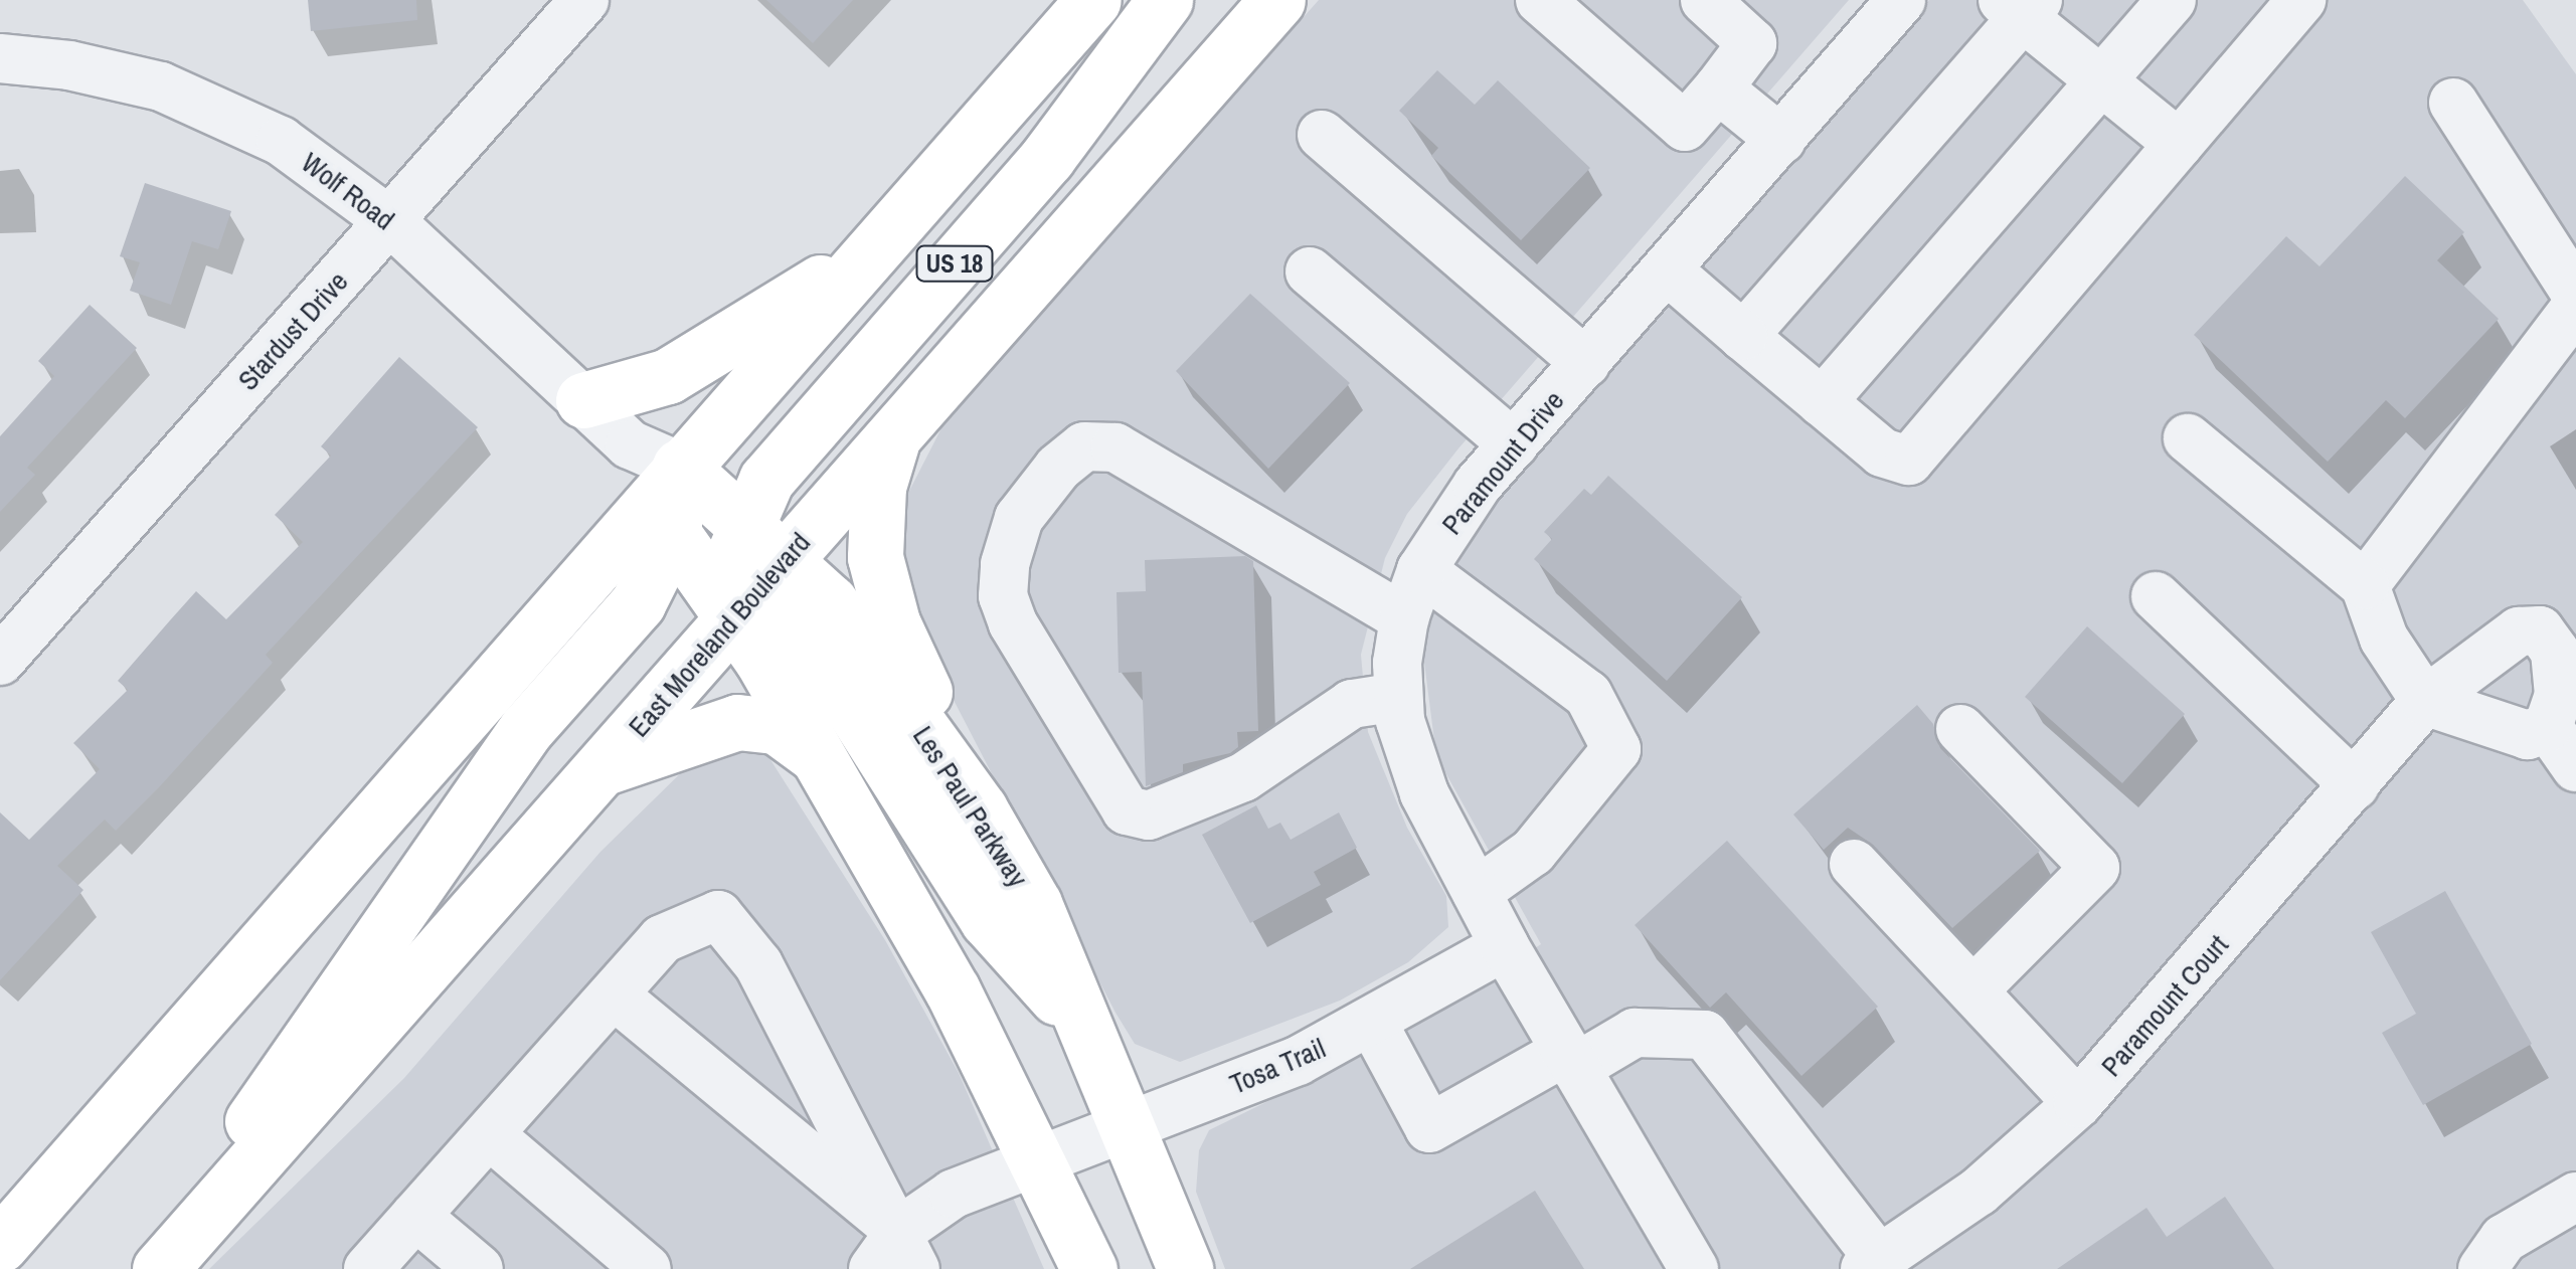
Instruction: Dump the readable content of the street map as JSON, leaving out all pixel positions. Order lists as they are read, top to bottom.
{
  "streets": {
    "main road": ["US 18", "East Moreland Boulevard", "Les Paul Parkway"],
    "street": [
      "Wolf Road",
      "Stardust Drive",
      "Paramount Drive",
      "Paramount Court",
      "Tosa Trail"
    ]
  },
  "crossings": [
    ["Wolf Road", "Stardust Drive"],
    ["Wolf Road", "Les Paul Parkway"],
    ["US 18", "East Moreland Boulevard"],
    ["US 18", "Les Paul Parkway"],
    ["Paramount Drive", "Tosa Trail"],
    ["East Moreland Boulevard", "Les Paul Parkway"],
    ["Les Paul Parkway", "Tosa Trail"]
  ]
}
